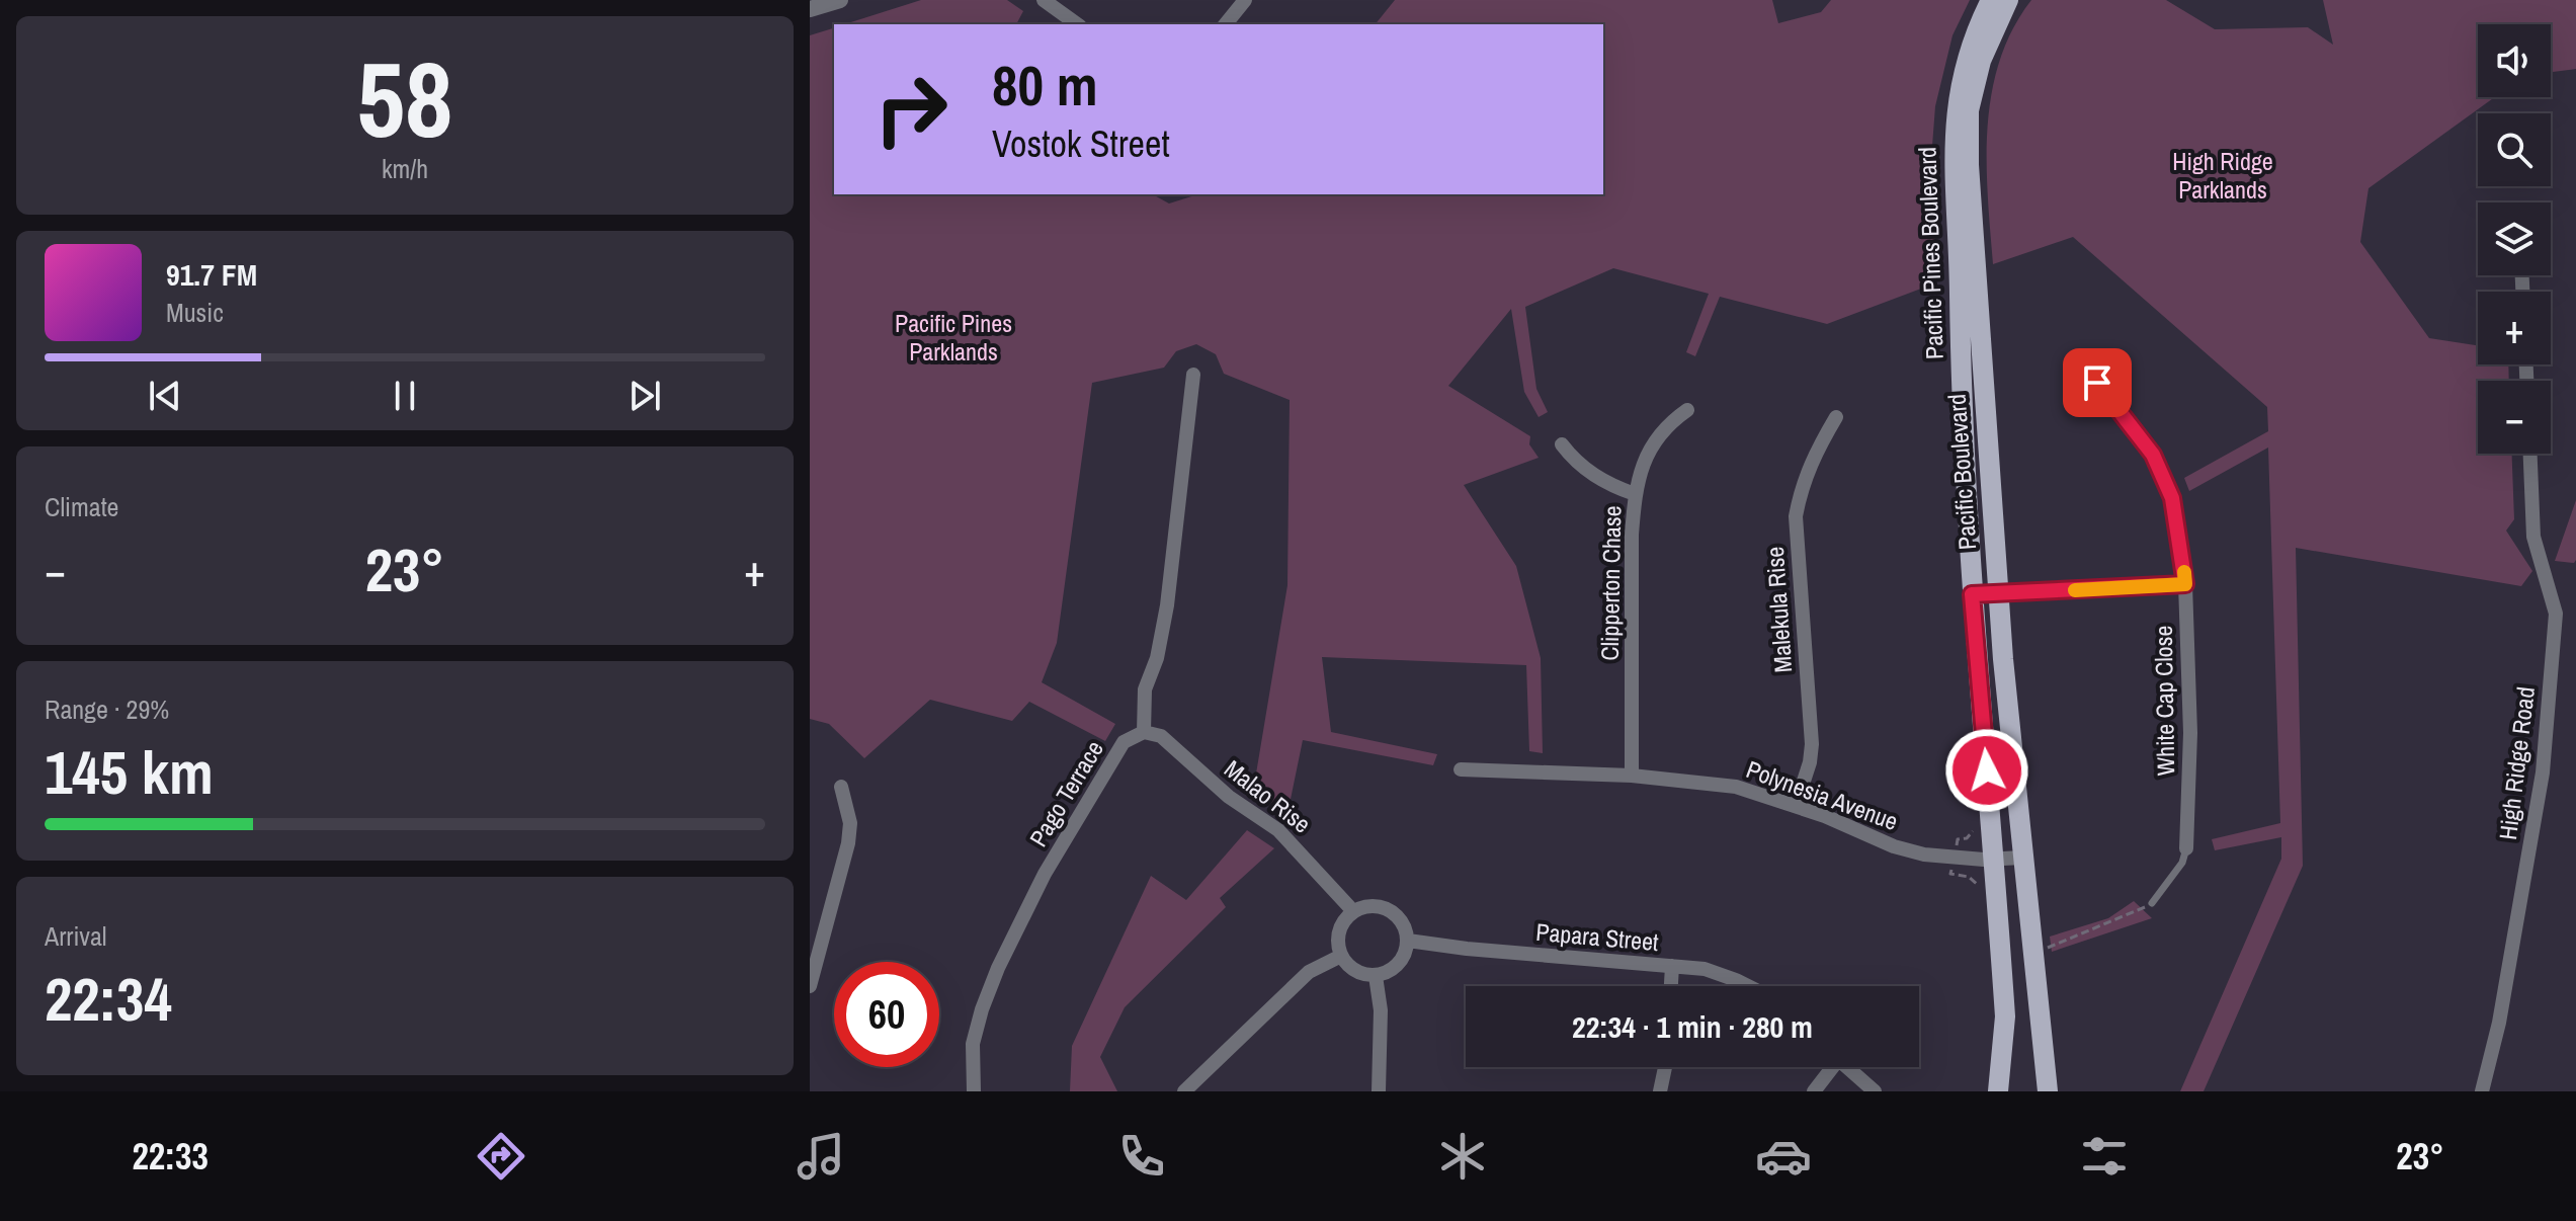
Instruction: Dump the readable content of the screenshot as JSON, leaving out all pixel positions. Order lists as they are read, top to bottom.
{
  "streets": {
    "main road": ["Pacific Pines Boulevard", "Pacific Boulevard"],
    "street": [
      "Clipperton Chase",
      "Malekula Rise",
      "White Cap Close",
      "High Ridge Road",
      "Pago Terrace",
      "Polynesia Avenue",
      "Malao Rise",
      "Papara Street"
    ]
  },
  "crossings": [
    ["Pacific Pines Boulevard", "Polynesia Avenue"],
    ["Pacific Boulevard", "Polynesia Avenue"],
    ["Clipperton Chase", "Polynesia Avenue"],
    ["Malekula Rise", "Polynesia Avenue"],
    ["Pago Terrace", "Malao Rise"],
    ["Malao Rise", "Papara Street"]
  ],
  "parks": ["High Ridge Parklands", "Pacific Pines Parklands"],
  "page": {
    "tile": [
      ["58", "km/h"],
      "Climate",
      ["Range · 29%", "145 km"],
      ["Arrival", "22:34"]
    ],
    "map_buttons": ["+", "−"],
    "turn": ["80 m", "Vostok Street"],
    "song": ["91.7 FM", "Music"],
    "heat": ["−", "23°", "+"],
    "limit": "60",
    "trip": "22:34 · 1 min · 280 m",
    "tabs": ["22:33", "23°"]
  }
}
